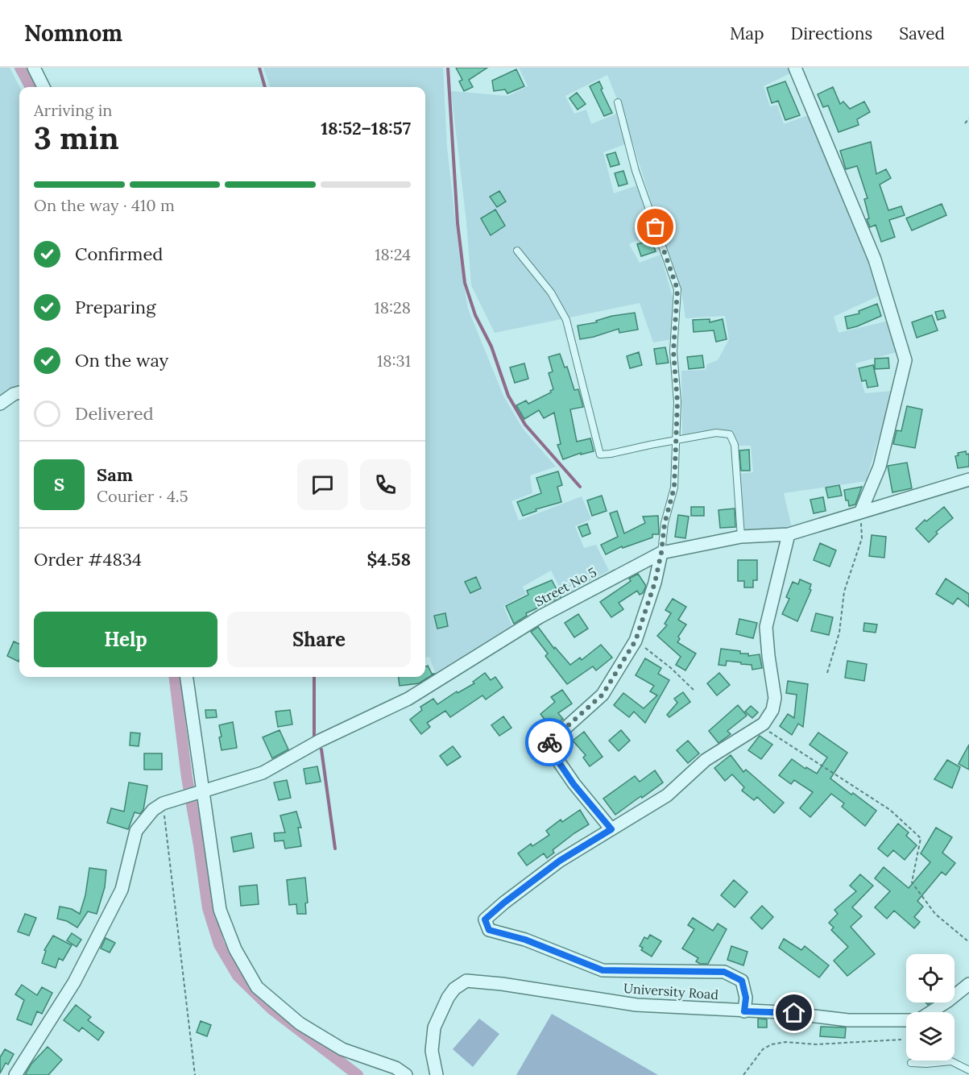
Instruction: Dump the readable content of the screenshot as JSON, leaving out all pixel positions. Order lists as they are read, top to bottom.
{
  "streets": {
    "street": ["Street No 5", "University Road"]
  },
  "page": {
    "header": "Nomnom",
    "nav": ["Map", "Directions", "Saved"],
    "heading": ["3 min", "Arriving in", "18:52–18:57"],
    "panel": [
      "Sam",
      "Courier · 4.5",
      "Order #4834",
      "$4.58"
    ],
    "bar": "On the way · 410 m",
    "list": [
      ["Confirmed", "18:24"],
      ["Preparing", "18:28"],
      ["On the way", "18:31"],
      "Delivered"
    ],
    "round": "S",
    "buttons": ["Help", "Share"]
  }
}
